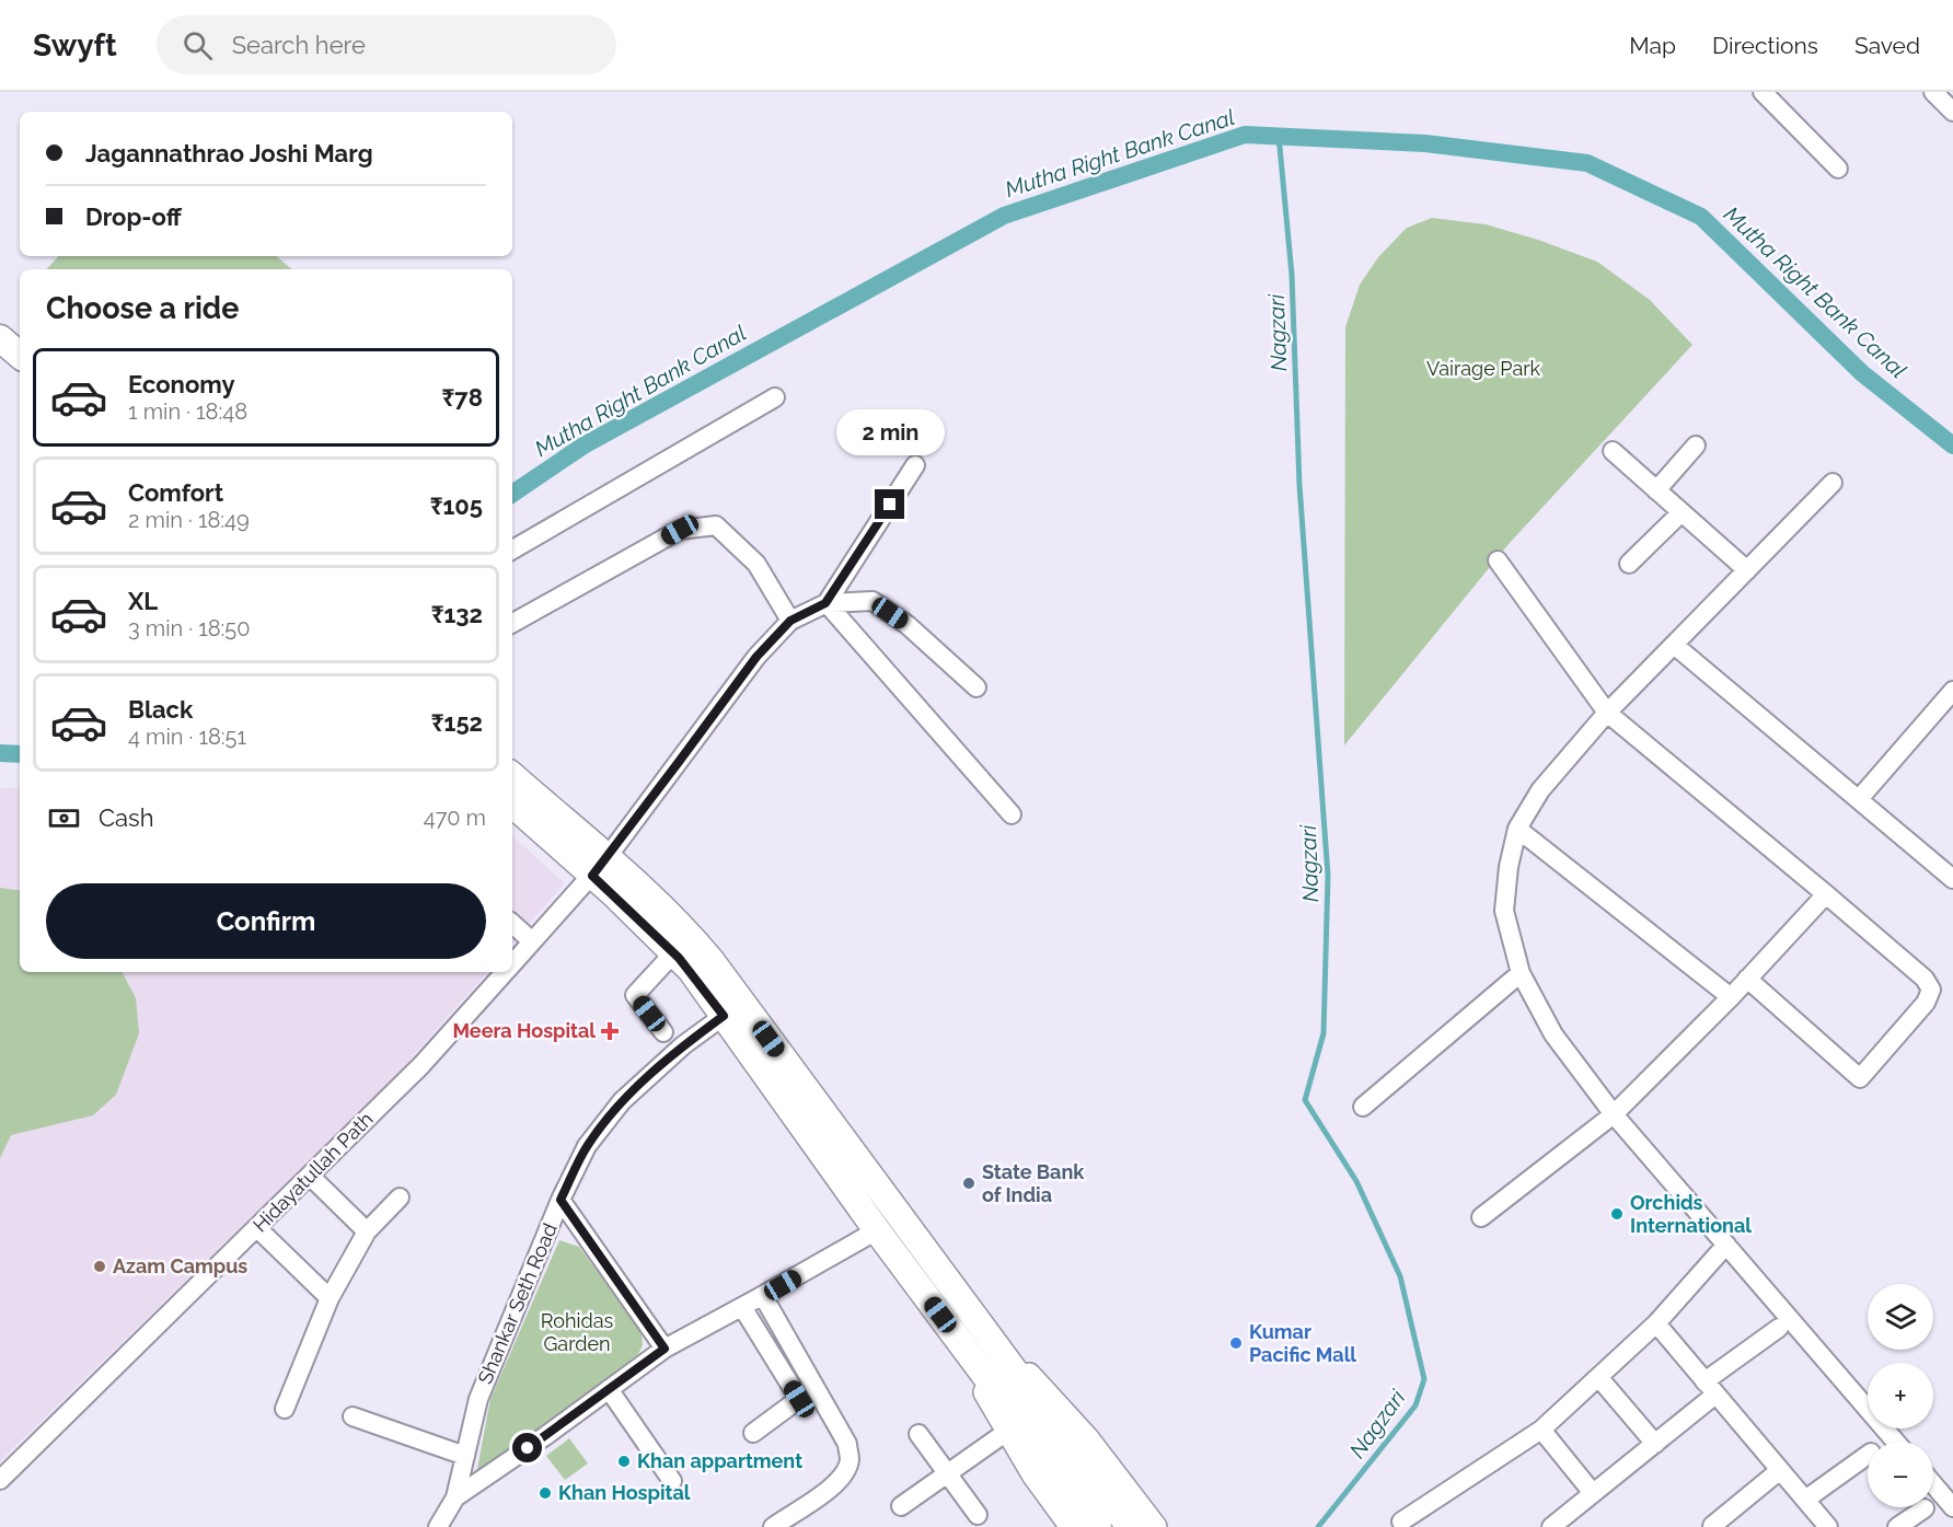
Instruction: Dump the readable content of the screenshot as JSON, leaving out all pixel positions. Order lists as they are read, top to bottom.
{
  "streets": {
    "street": ["Hidayatullah Path", "Shankar Seth Road"]
  },
  "water": ["Mutha Right Bank Canal", "Nagzari"],
  "parks": ["Vairage Park", "Rohidas Garden"],
  "places": {
    "health": ["Meera Hospital"],
    "other": [
      "State Bank of India",
      "Orchids International",
      "Azam Campus",
      "Kumar Pacific Mall",
      "Khan appartment",
      "Khan Hospital"
    ]
  },
  "page": {
    "header": "Swyft",
    "search": "Search here",
    "nav": ["Map", "Directions", "Saved"],
    "banner": ["Jagannathrao Joshi Marg", "Drop-off"],
    "heading": "Choose a ride",
    "list": [
      {
        "name": "Economy",
        "note": "1 min · 18:48",
        "value": "₹78"
      },
      {
        "name": "Comfort",
        "note": "2 min · 18:49",
        "value": "₹105"
      },
      {
        "name": "XL",
        "note": "3 min · 18:50",
        "value": "₹132"
      },
      {
        "name": "Black",
        "note": "4 min · 18:51",
        "value": "₹152"
      }
    ],
    "bubble": "2 min",
    "pay": ["Cash", "470 m"],
    "buttons": "Confirm",
    "map_buttons": ["+", "−"]
  }
}
